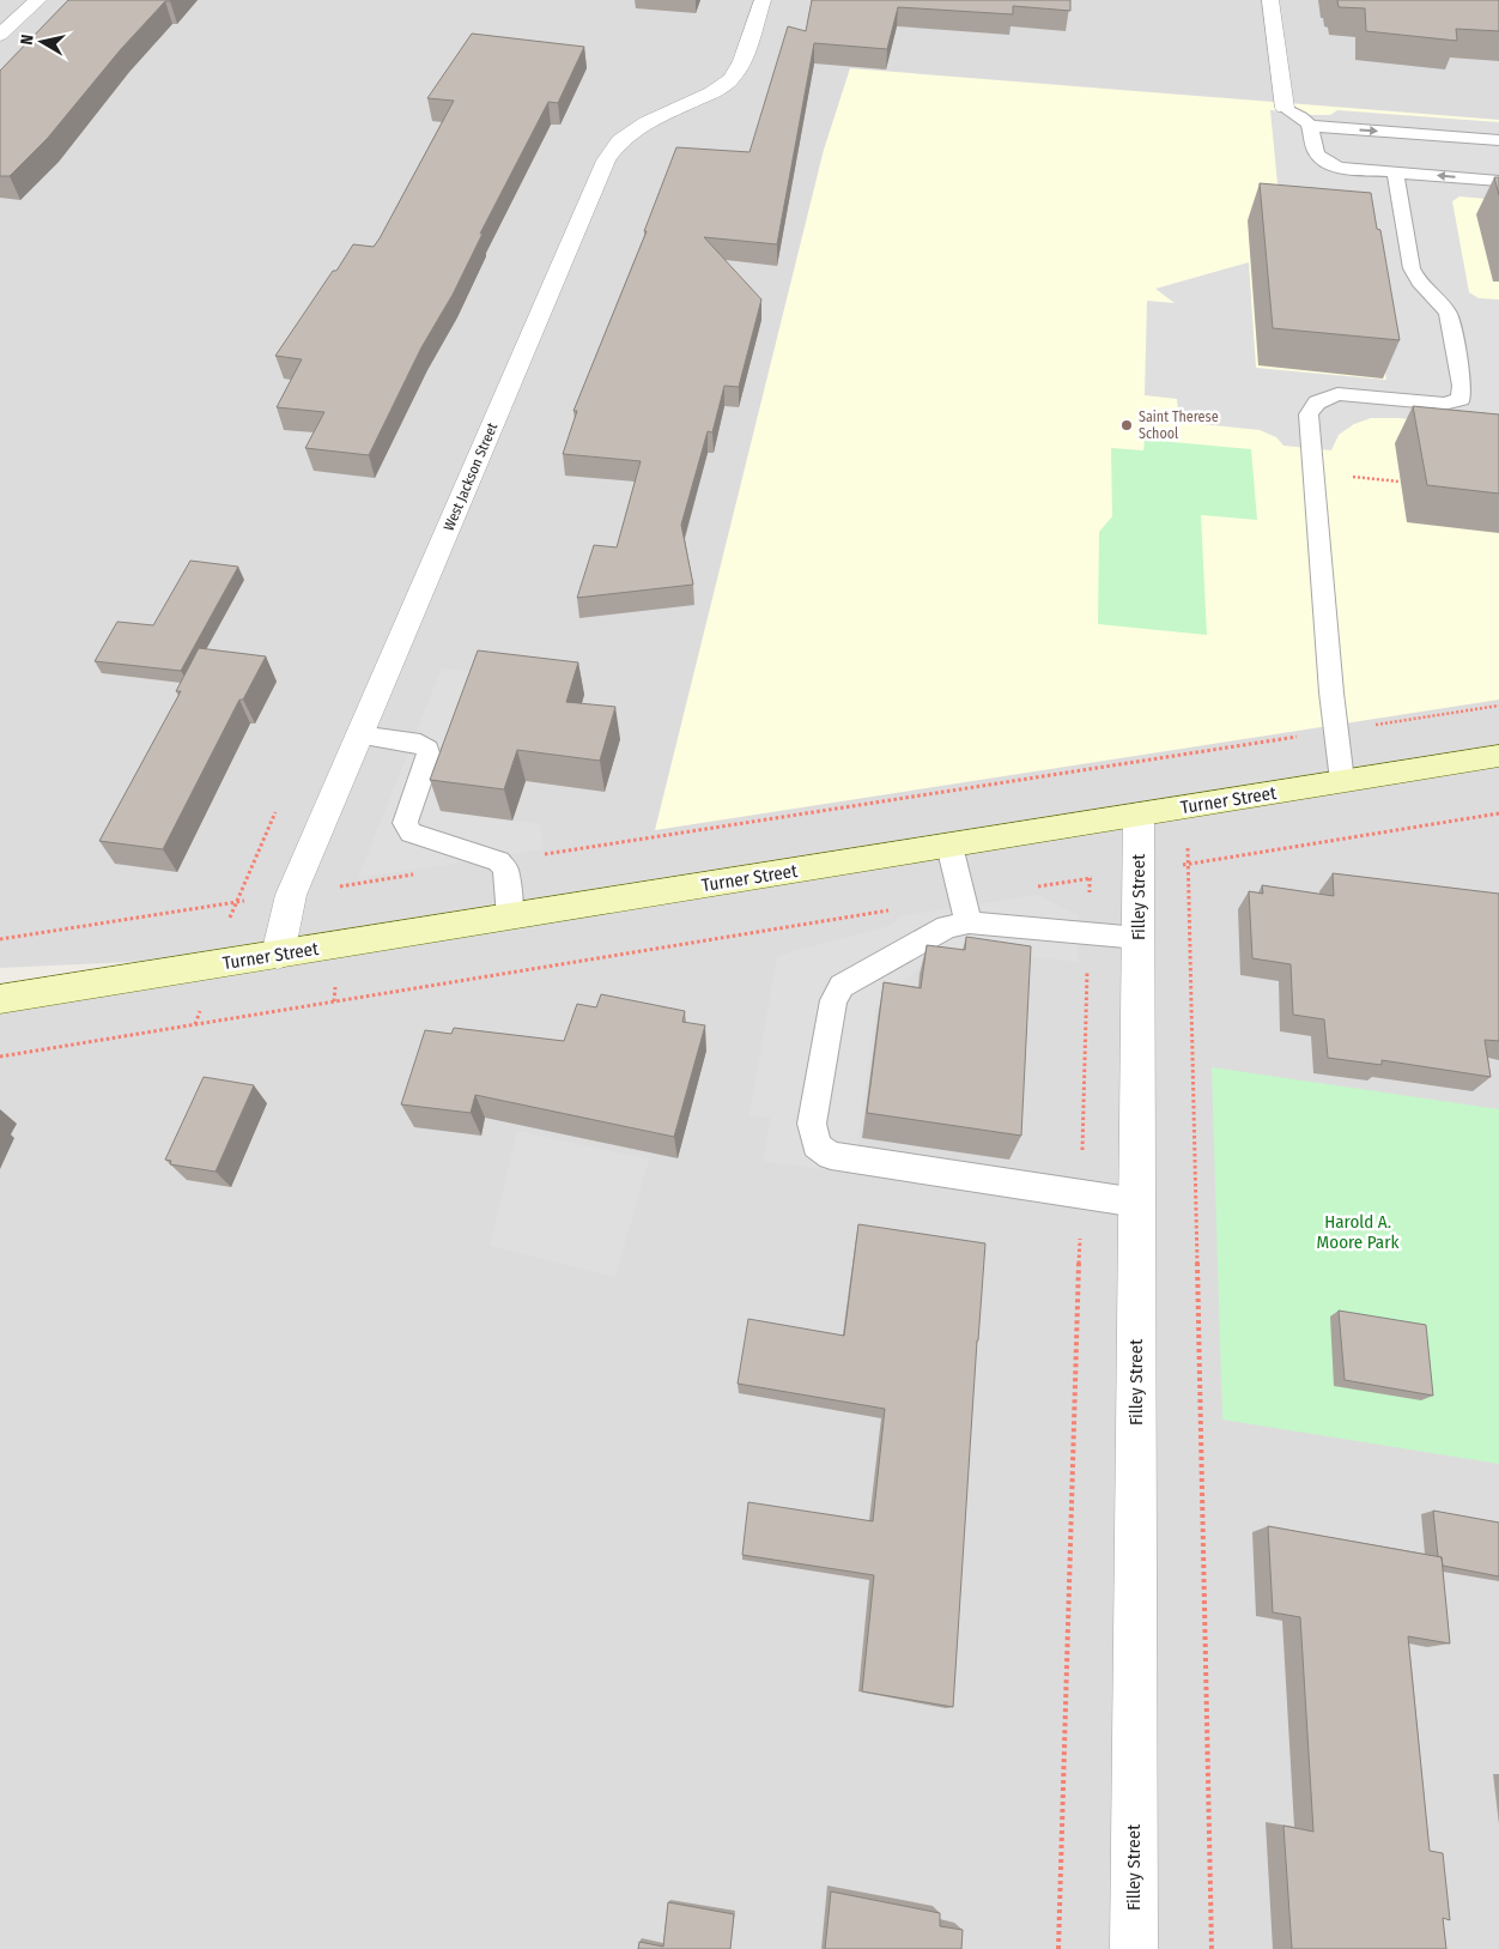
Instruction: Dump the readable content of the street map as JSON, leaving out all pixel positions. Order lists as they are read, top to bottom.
{
  "streets": {
    "street": ["West Jackson Street", "Turner Street", "Filley Street"]
  },
  "crossings": [
    ["West Jackson Street", "Turner Street"],
    ["Turner Street", "Filley Street"]
  ],
  "parks": ["Harold A. Moore Park"],
  "places": ["Saint Therese School"],
  "north": "left"
}
